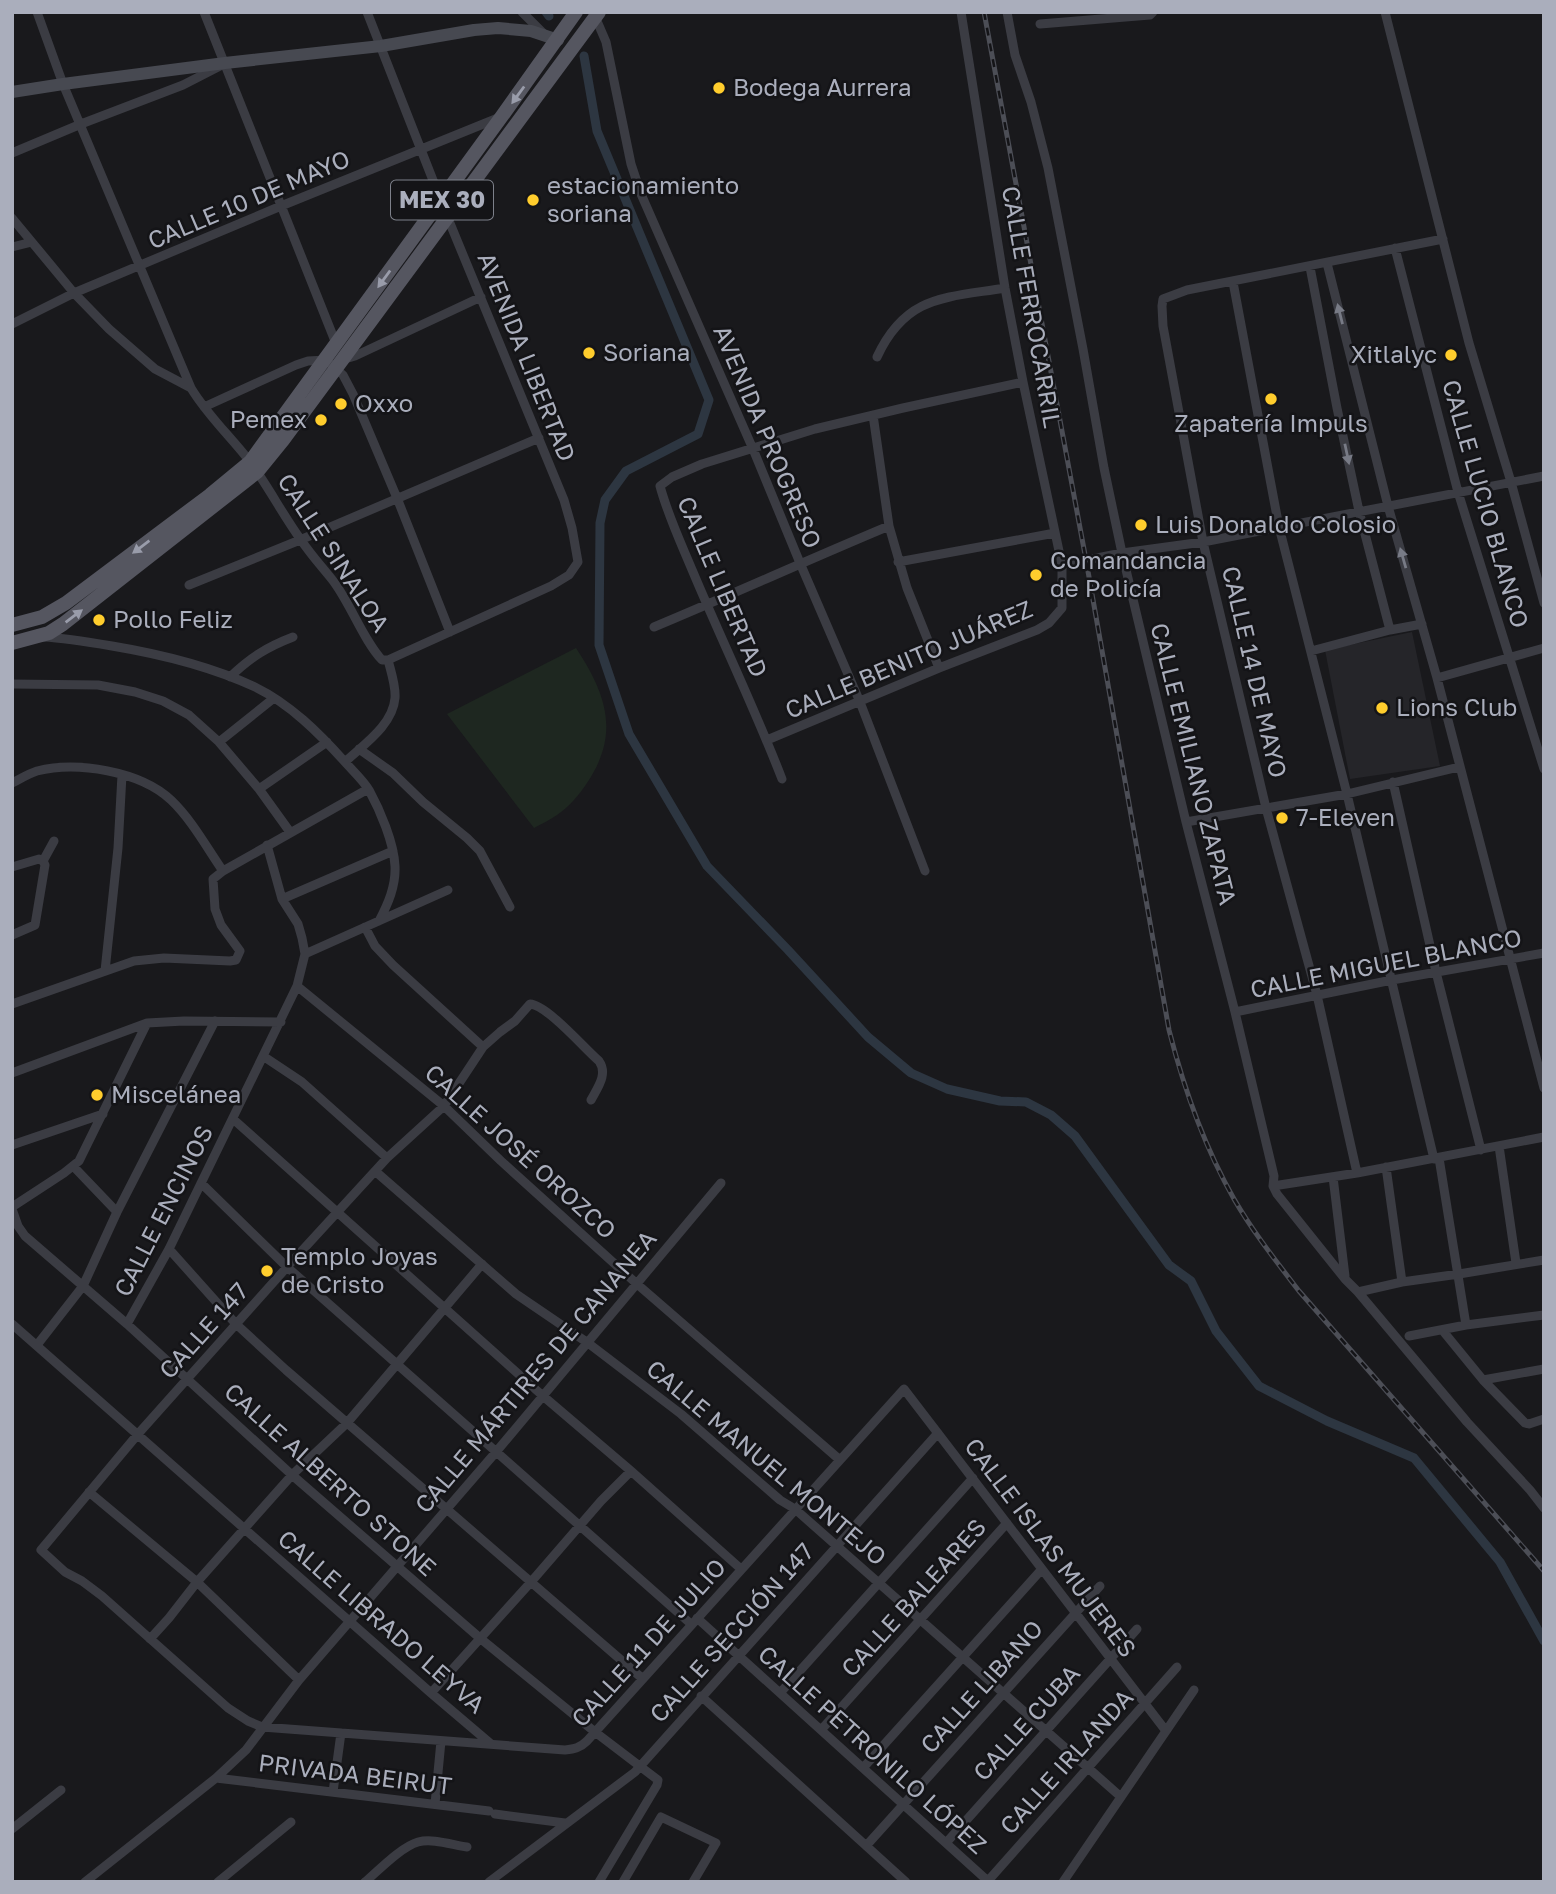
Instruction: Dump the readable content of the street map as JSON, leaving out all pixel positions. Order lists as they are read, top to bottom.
{
  "streets": {
    "main road": ["MEX 30"],
    "street": [
      "CALLE 10 DE MAYO",
      "CALLE FERROCARRIL",
      "AVENIDA LIBERTAD",
      "AVENIDA PROGRESO",
      "CALLE LUCIO BLANCO",
      "CALLE SINALOA",
      "CALLE LIBERTAD",
      "CALLE BENITO JUÁREZ",
      "CALLE 14 DE MAYO",
      "CALLE EMILIANO ZAPATA",
      "CALLE MIGUEL BLANCO",
      "CALLE JOSÉ OROZCO",
      "CALLE ENCINOS",
      "CALLE 147",
      "CALLE MÁRTIRES DE CANANEA",
      "CALLE MANUEL MONTEJO",
      "CALLE ALBERTO STONE",
      "CALLE ISLAS MUJERES",
      "CALLE BALEARES",
      "CALLE LIBRADO LEYVA",
      "CALLE SECCIÓN 147",
      "CALLE 11 DE JULIO",
      "CALLE LIBANO",
      "CALLE CUBA",
      "CALLE PETRONILO LÓPEZ",
      "CALLE IRLANDA",
      "PRIVADA BEIRUT"
    ]
  },
  "crossings": [
    ["CALLE 10 DE MAYO", "MEX 30"],
    ["CALLE 10 DE MAYO", "AVENIDA LIBERTAD"],
    ["CALLE 10 DE MAYO", "CALLE SINALOA"],
    ["MEX 30", "AVENIDA LIBERTAD"],
    ["MEX 30", "AVENIDA PROGRESO"],
    ["MEX 30", "CALLE SINALOA"],
    ["CALLE FERROCARRIL", "CALLE BENITO JUÁREZ"],
    ["AVENIDA PROGRESO", "CALLE LIBERTAD"],
    ["AVENIDA PROGRESO", "CALLE BENITO JUÁREZ"],
    ["CALLE LIBERTAD", "CALLE BENITO JUÁREZ"],
    ["CALLE 14 DE MAYO", "CALLE MIGUEL BLANCO"],
    ["CALLE EMILIANO ZAPATA", "CALLE MIGUEL BLANCO"],
    ["CALLE JOSÉ OROZCO", "CALLE ENCINOS"],
    ["CALLE JOSÉ OROZCO", "CALLE 147"],
    ["CALLE JOSÉ OROZCO", "CALLE MÁRTIRES DE CANANEA"],
    ["CALLE JOSÉ OROZCO", "CALLE 11 DE JULIO"],
    ["CALLE ENCINOS", "CALLE ALBERTO STONE"],
    ["CALLE ENCINOS", "CALLE PETRONILO LÓPEZ"],
    ["CALLE 147", "CALLE MANUEL MONTEJO"],
    ["CALLE 147", "CALLE ALBERTO STONE"],
    ["CALLE 147", "CALLE LIBRADO LEYVA"],
    ["CALLE 147", "CALLE PETRONILO LÓPEZ"],
    ["CALLE MÁRTIRES DE CANANEA", "CALLE MANUEL MONTEJO"],
    ["CALLE MÁRTIRES DE CANANEA", "CALLE ALBERTO STONE"],
    ["CALLE MÁRTIRES DE CANANEA", "CALLE LIBRADO LEYVA"],
    ["CALLE MÁRTIRES DE CANANEA", "CALLE 11 DE JULIO"],
    ["CALLE MÁRTIRES DE CANANEA", "CALLE PETRONILO LÓPEZ"],
    ["CALLE MÁRTIRES DE CANANEA", "PRIVADA BEIRUT"],
    ["CALLE MANUEL MONTEJO", "CALLE BALEARES"],
    ["CALLE MANUEL MONTEJO", "CALLE SECCIÓN 147"],
    ["CALLE MANUEL MONTEJO", "CALLE 11 DE JULIO"],
    ["CALLE MANUEL MONTEJO", "CALLE LIBANO"],
    ["CALLE MANUEL MONTEJO", "CALLE CUBA"],
    ["CALLE MANUEL MONTEJO", "CALLE IRLANDA"],
    ["CALLE ALBERTO STONE", "CALLE SECCIÓN 147"],
    ["CALLE ALBERTO STONE", "CALLE 11 DE JULIO"],
    ["CALLE ISLAS MUJERES", "CALLE BALEARES"],
    ["CALLE ISLAS MUJERES", "CALLE SECCIÓN 147"],
    ["CALLE ISLAS MUJERES", "CALLE 11 DE JULIO"],
    ["CALLE ISLAS MUJERES", "CALLE LIBANO"],
    ["CALLE ISLAS MUJERES", "CALLE CUBA"],
    ["CALLE ISLAS MUJERES", "CALLE IRLANDA"],
    ["CALLE BALEARES", "CALLE PETRONILO LÓPEZ"],
    ["CALLE LIBRADO LEYVA", "CALLE 11 DE JULIO"],
    ["CALLE SECCIÓN 147", "CALLE PETRONILO LÓPEZ"],
    ["CALLE SECCIÓN 147", "PRIVADA BEIRUT"],
    ["CALLE 11 DE JULIO", "CALLE PETRONILO LÓPEZ"],
    ["CALLE LIBANO", "CALLE PETRONILO LÓPEZ"],
    ["CALLE CUBA", "CALLE PETRONILO LÓPEZ"],
    ["CALLE PETRONILO LÓPEZ", "CALLE IRLANDA"]
  ],
  "places": [
    "Bodega Aurrera",
    "estacionamiento soriana",
    "Soriana",
    "Xitlalyc",
    "Zapatería Impuls",
    "Oxxo",
    "Pemex",
    "Luis Donaldo Colosio",
    "Comandancia de Policía",
    "Pollo Feliz",
    "Lions Club",
    "7-Eleven",
    "Miscelánea",
    "Templo Joyas de Cristo"
  ]
}
